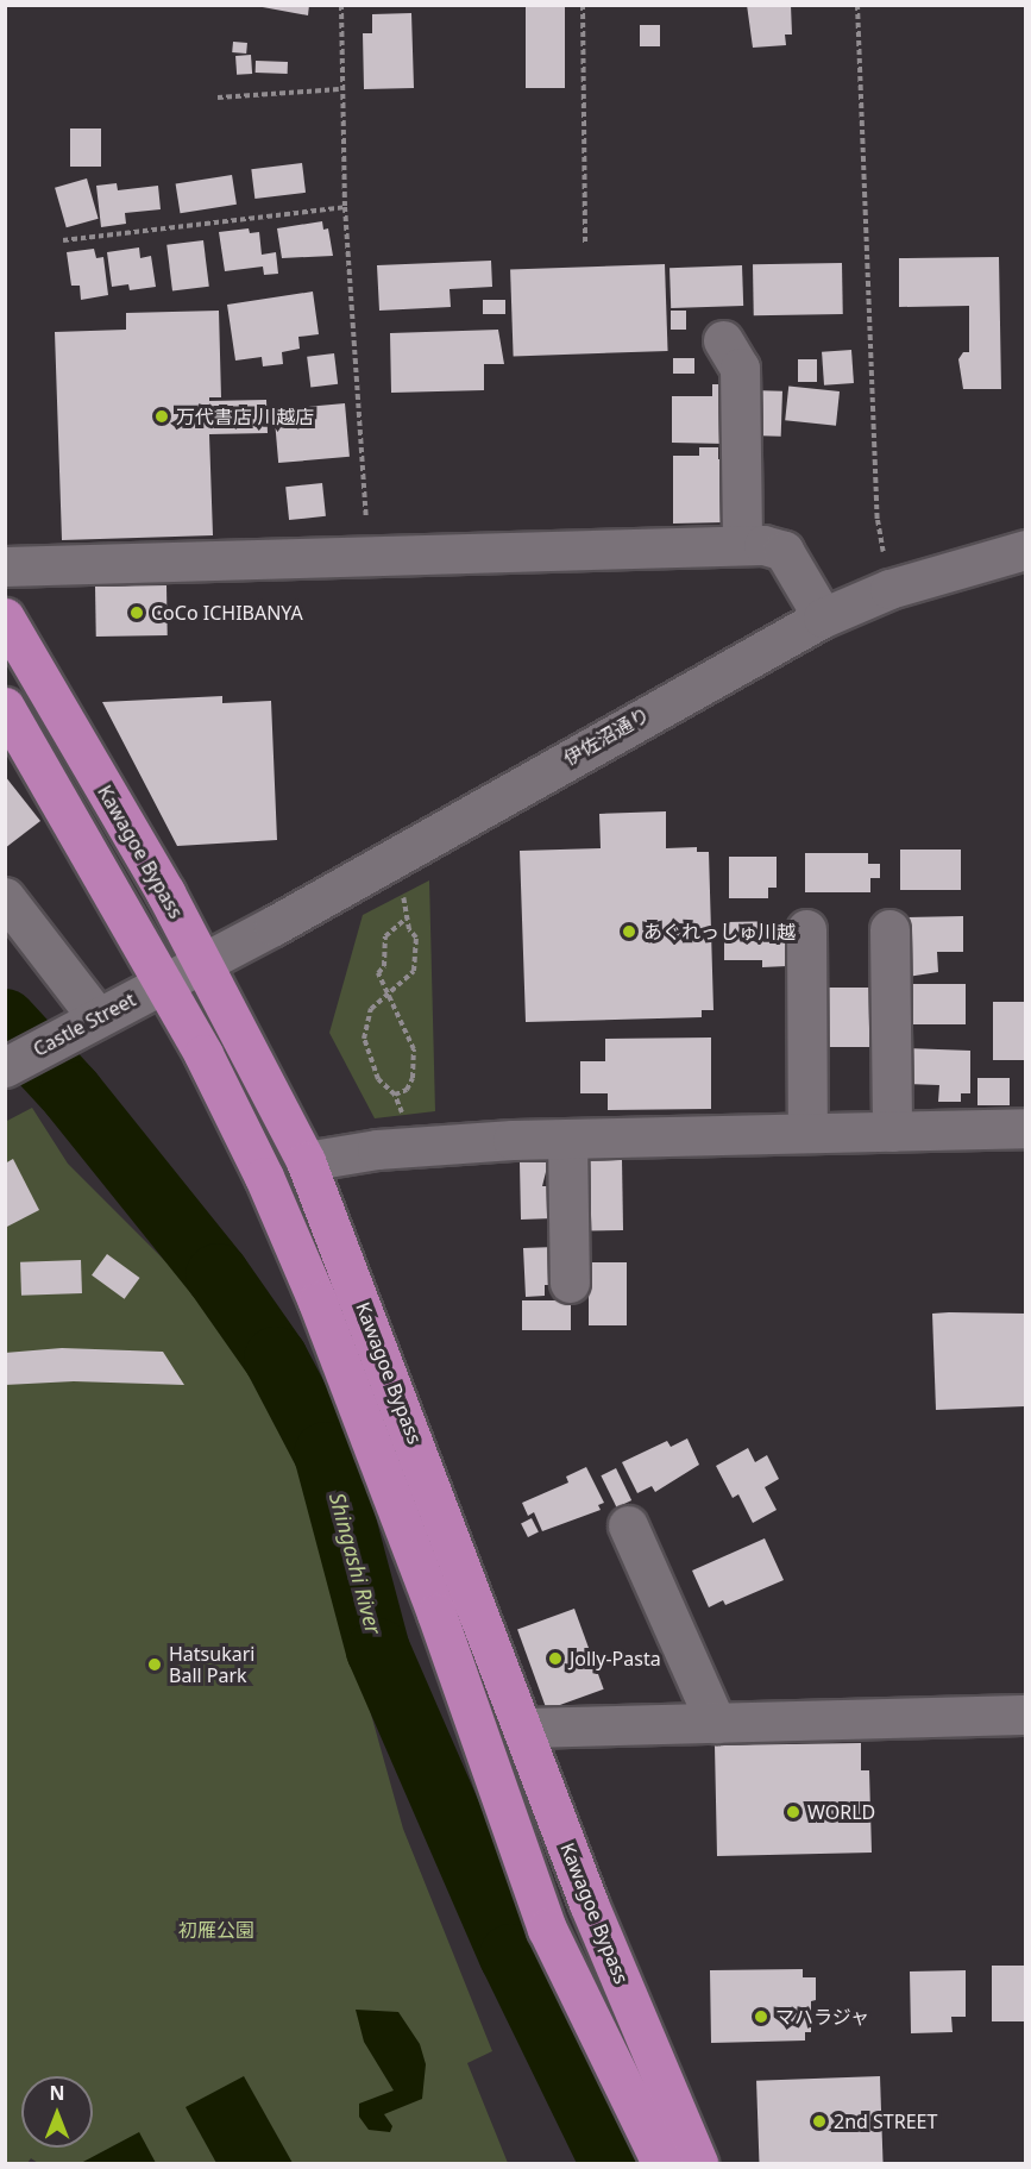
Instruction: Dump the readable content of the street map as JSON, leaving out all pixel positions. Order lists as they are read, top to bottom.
{
  "streets": {
    "highway": ["Kawagoe Bypass"],
    "street": ["伊佐沼通り", "Castle Street"]
  },
  "crossings": [
    ["伊佐沼通り", "Kawagoe Bypass"],
    ["伊佐沼通り", "Castle Street"]
  ],
  "water": ["Shingashi River"],
  "parks": ["初雁公園"],
  "places": [
    "万代書店 川越店",
    "CoCo ICHIBANYA",
    "あぐれっしゅ川越",
    "Jolly-Pasta",
    "Hatsukari Ball Park",
    "WORLD",
    "マハラジャ",
    "2nd STREET"
  ],
  "north": "top"
}
